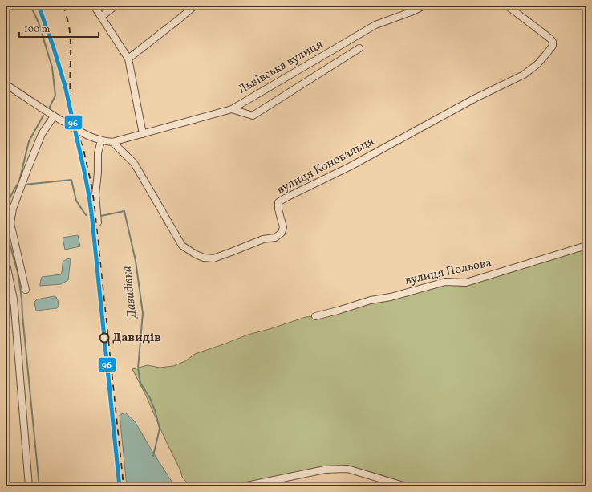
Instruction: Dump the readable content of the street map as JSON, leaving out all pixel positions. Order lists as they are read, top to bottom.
{
  "streets": {
    "street": ["Львівська вулиця", "вулиця Коновальця", "вулиця Польова"]
  },
  "crossings": [
    ["Львівська вулиця", "вулиця Коновальця"]
  ],
  "water": ["Давидівка"],
  "places": ["Давидів"],
  "lines": ["transit line 96"],
  "scale_bar": "100 m"
}
